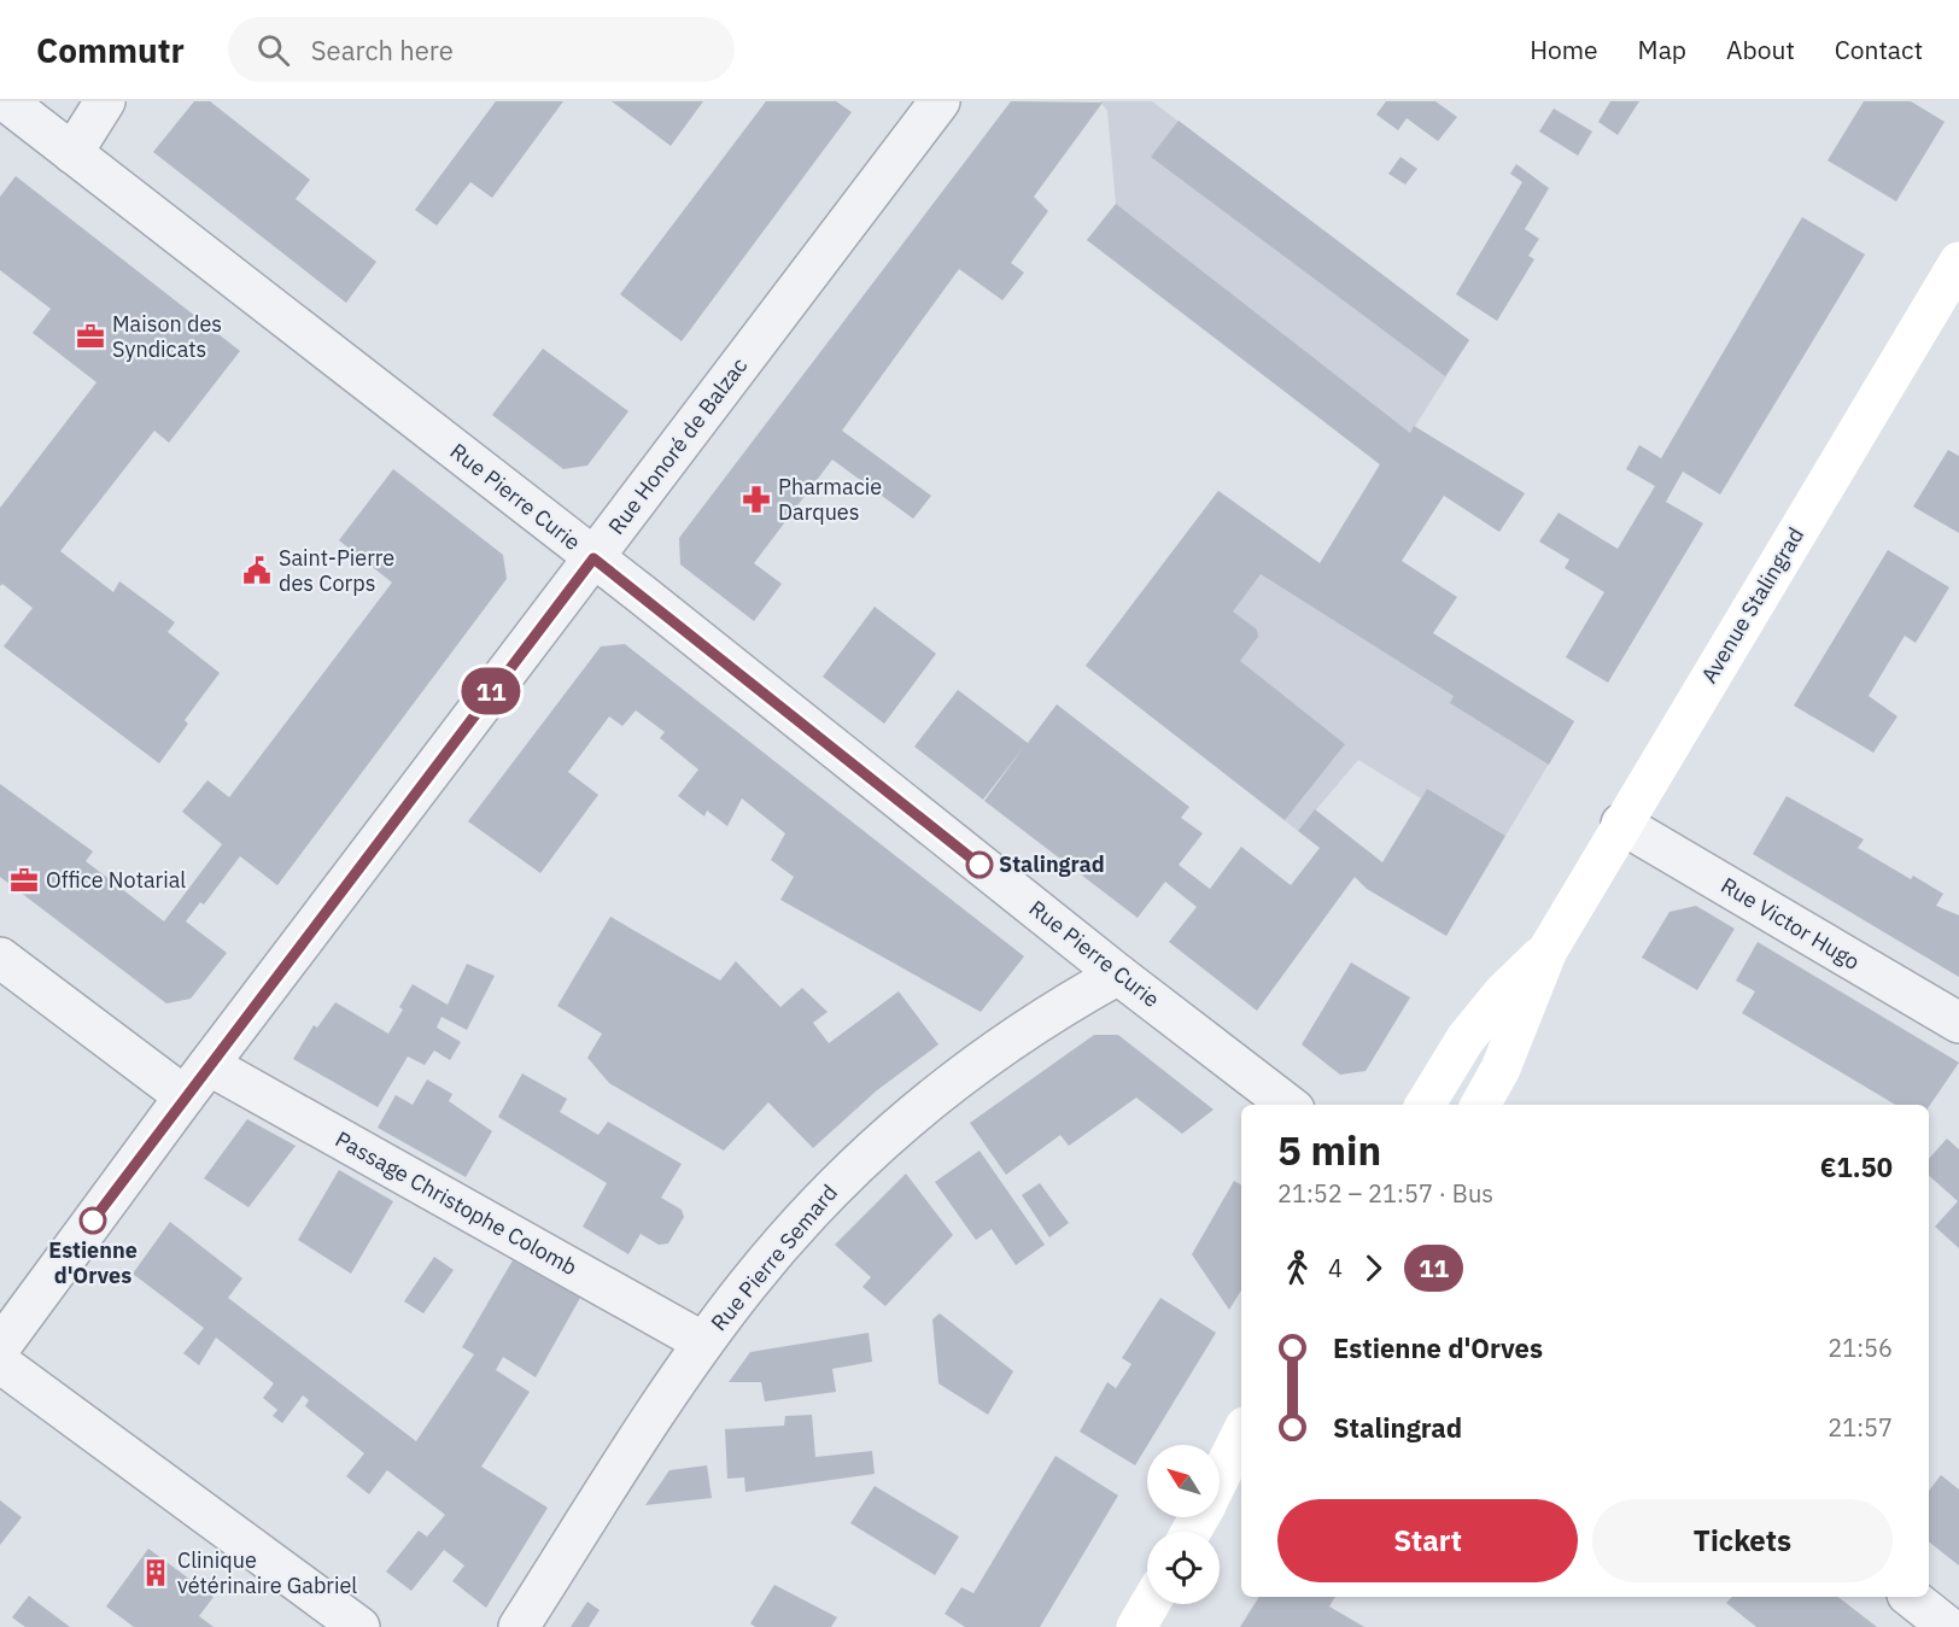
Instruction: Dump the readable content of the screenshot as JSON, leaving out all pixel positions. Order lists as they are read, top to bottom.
{
  "streets": {
    "street": [
      "Rue Honoré de Balzac",
      "Rue Pierre Curie",
      "Avenue Stalingrad",
      "Rue Victor Hugo",
      "Passage Christophe Colomb",
      "Rue Pierre Semard"
    ]
  },
  "crossings": [
    ["Rue Honoré de Balzac", "Rue Pierre Curie"],
    ["Rue Honoré de Balzac", "Passage Christophe Colomb"],
    ["Rue Pierre Curie", "Rue Pierre Semard"],
    ["Avenue Stalingrad", "Rue Victor Hugo"],
    ["Passage Christophe Colomb", "Rue Pierre Semard"]
  ],
  "places": {
    "office": ["Maison des Syndicats", "Office Notarial"],
    "pharmacy": ["Pharmacie Darques"],
    "public building": ["Saint-Pierre des Corps"],
    "other": ["Stalingrad", "Estienne d'Orves"],
    "building": ["Clinique vétérinaire Gabriel"]
  },
  "lines": ["bus line 11"],
  "north": "top left",
  "page": {
    "header": "Commutr",
    "search": "Search here",
    "nav": [
      "Home",
      "Map",
      "About",
      "Contact"
    ],
    "on_map": "11",
    "heading": ["5 min", "21:52 – 21:57 · Bus", "€1.50"],
    "legs": ["4", "11"],
    "list": [
      {
        "name": "Estienne d'Orves",
        "value": "21:56"
      },
      {
        "name": "Stalingrad",
        "value": "21:57"
      }
    ],
    "buttons": ["Start", "Tickets"]
  }
}
